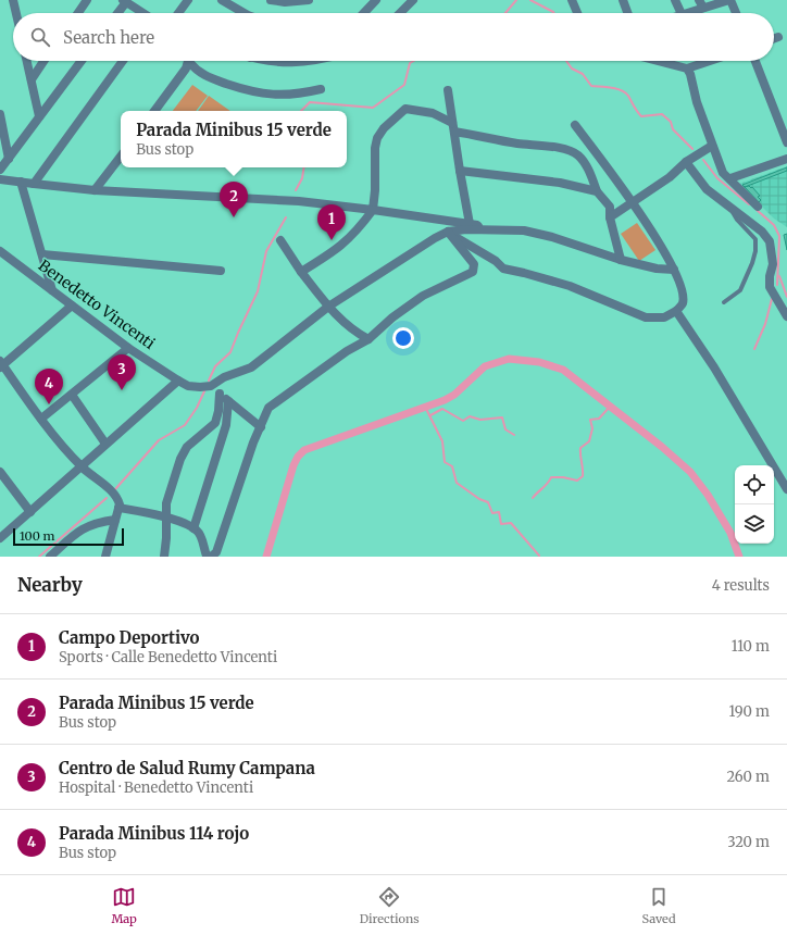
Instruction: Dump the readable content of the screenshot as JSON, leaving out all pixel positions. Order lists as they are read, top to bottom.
{
  "streets": {
    "street": ["Benedetto Vincenti"]
  },
  "scale_bar": "100 m",
  "page": {
    "search": "Search here",
    "popup": ["Parada Minibus 15 verde", "Bus stop"],
    "pins": [
      "2",
      "1",
      "3",
      "4"
    ],
    "scale": "100 m",
    "heading": ["Nearby", "4 results"],
    "list": [
      {
        "mark": "1",
        "name": "Campo Deportivo",
        "note": "Sports · Calle Benedetto Vincenti",
        "value": "110 m"
      },
      {
        "mark": "2",
        "name": "Parada Minibus 15 verde",
        "note": "Bus stop",
        "value": "190 m"
      },
      {
        "mark": "3",
        "name": "Centro de Salud Rumy Campana",
        "note": "Hospital · Benedetto Vincenti",
        "value": "260 m"
      },
      {
        "mark": "4",
        "name": "Parada Minibus 114 rojo",
        "note": "Bus stop",
        "value": "320 m"
      }
    ],
    "nav": ["Map", "Directions", "Saved"]
  }
}
